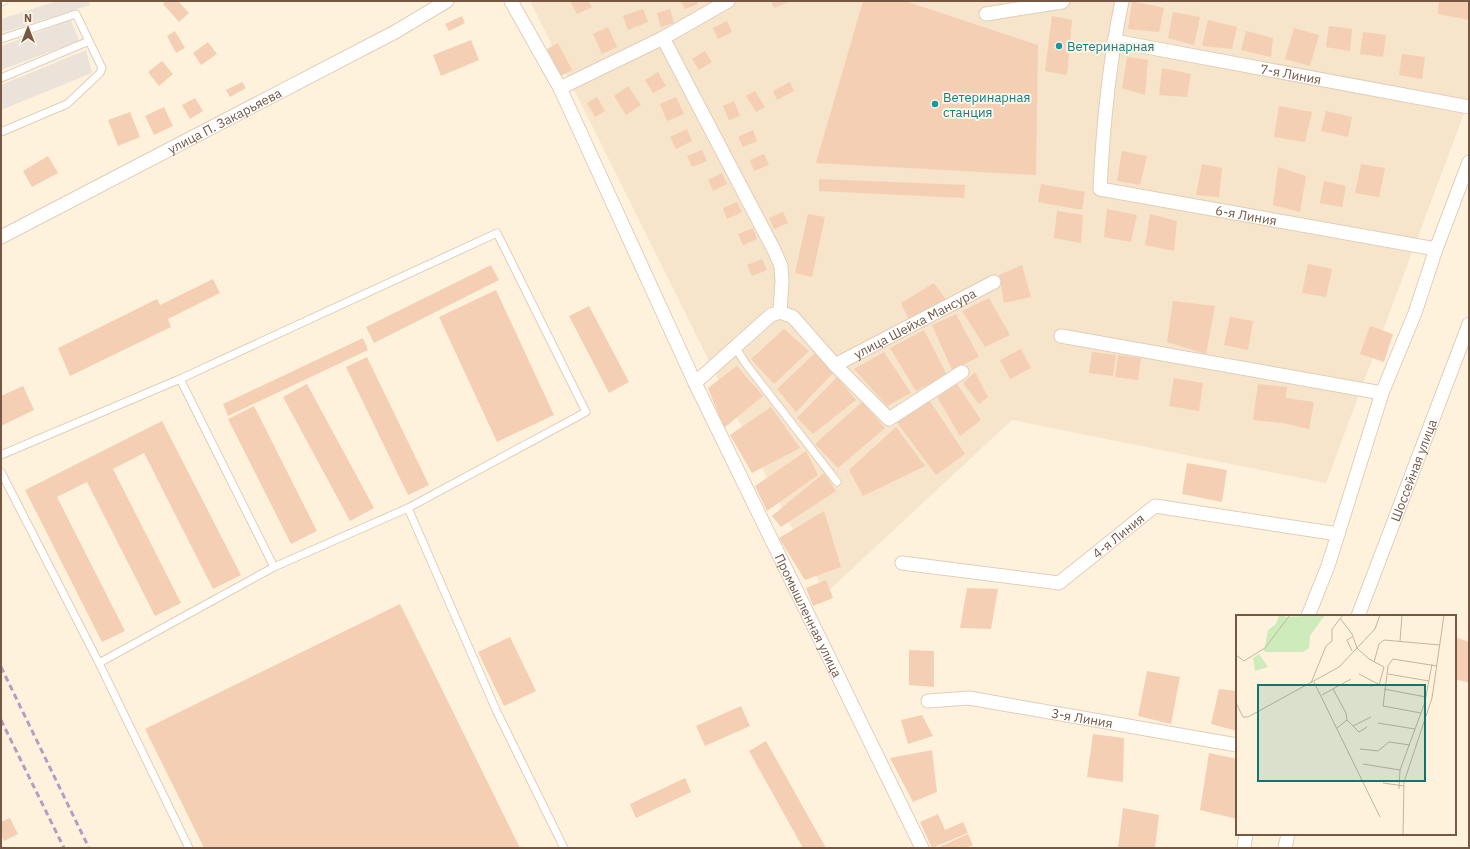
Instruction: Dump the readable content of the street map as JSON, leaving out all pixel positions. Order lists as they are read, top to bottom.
{
  "streets": {
    "street": [
      "7-я Линия",
      "улица П. Закарьяева",
      "6-я Линия",
      "улица Шейха Мансура",
      "Шоссейная улица",
      "4-я Линия",
      "Промышленная улица",
      "3-я Линия"
    ]
  },
  "crossings": [
    ["7-я Линия", "6-я Линия"]
  ],
  "places": ["Ветеринарная", "Ветеринарная станция"],
  "north": "top"
}
